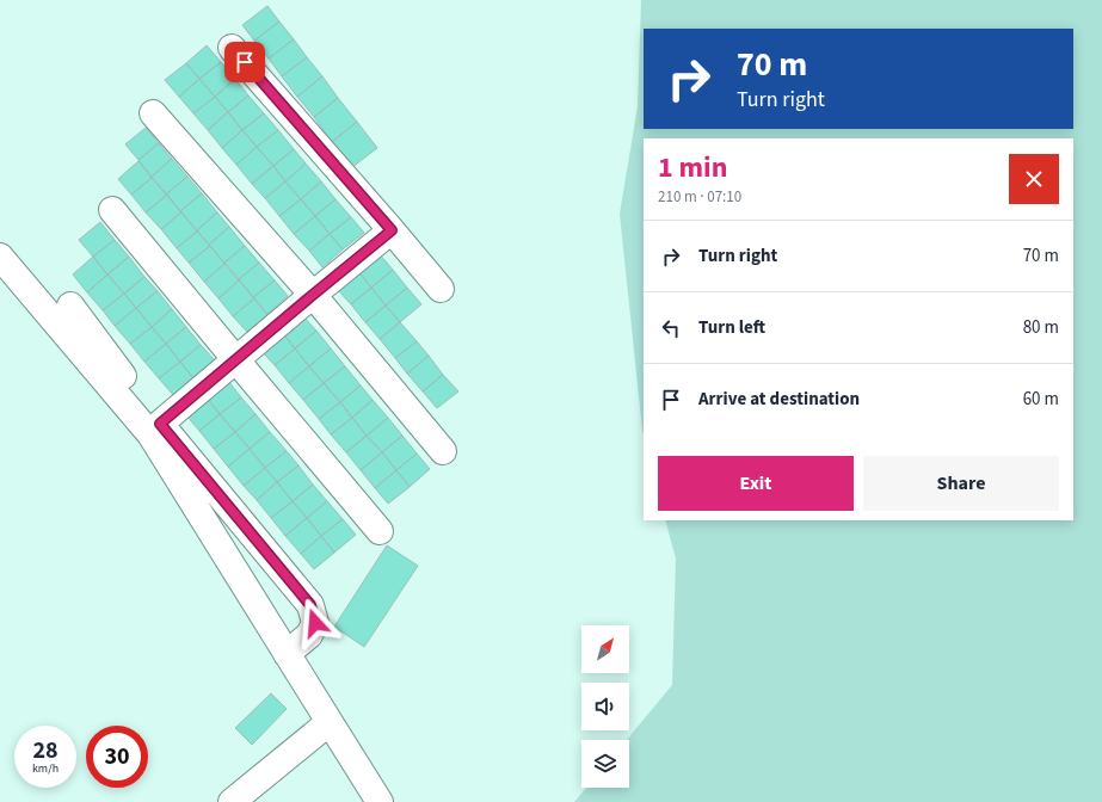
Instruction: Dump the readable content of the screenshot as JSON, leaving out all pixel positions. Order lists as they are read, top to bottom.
{
  "north": "top right",
  "page": {
    "turn": ["70 m", "Turn right"],
    "heading": ["1 min", "210 m · 07:10"],
    "list": [
      {
        "name": "Turn right",
        "value": "70 m"
      },
      {
        "name": "Turn left",
        "value": "80 m"
      },
      {
        "name": "Arrive at destination",
        "value": "60 m"
      }
    ],
    "buttons": ["Exit", "Share"],
    "speed": "28 km/h",
    "limit": "30"
  }
}
